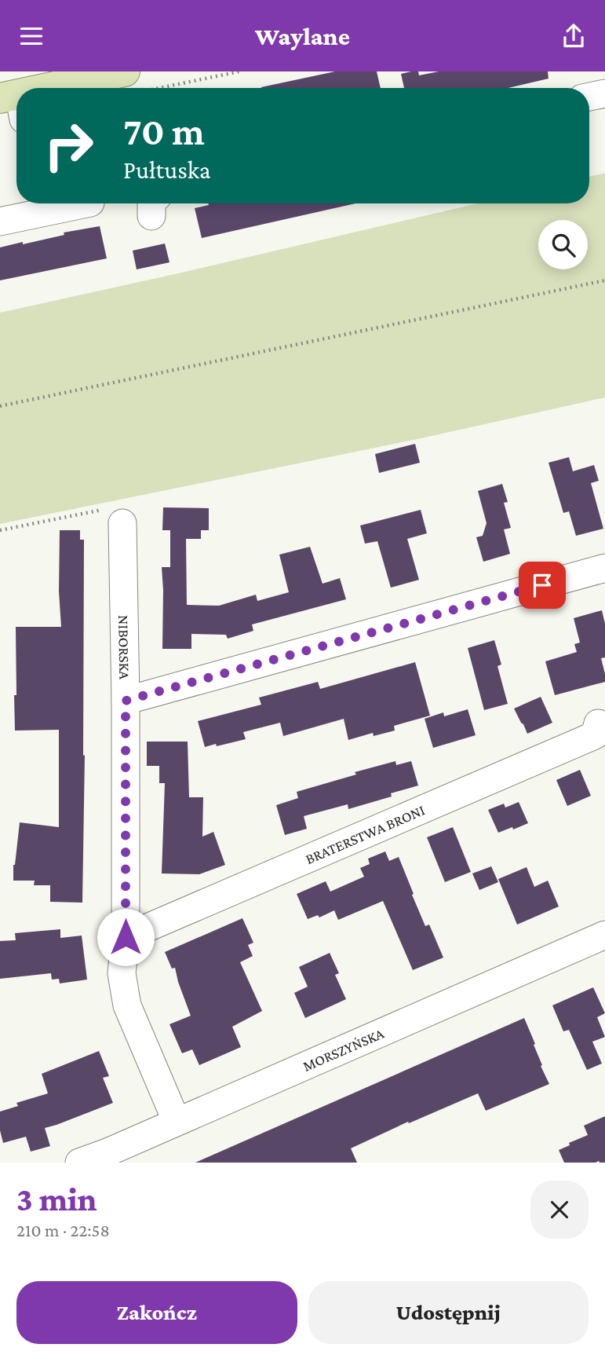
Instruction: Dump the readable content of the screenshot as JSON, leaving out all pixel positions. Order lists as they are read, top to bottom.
{
  "streets": {
    "street": ["NIBORSKA", "BRATERSTWA BRONI", "MORSZYŃSKA"]
  },
  "crossings": [
    ["NIBORSKA", "BRATERSTWA BRONI"],
    ["NIBORSKA", "MORSZYŃSKA"]
  ],
  "page": {
    "header": "Waylane",
    "turn": ["70 m", "Pułtuska"],
    "heading": ["3 min", "210 m · 22:58"],
    "buttons": ["Zakończ", "Udostępnij"]
  }
}
